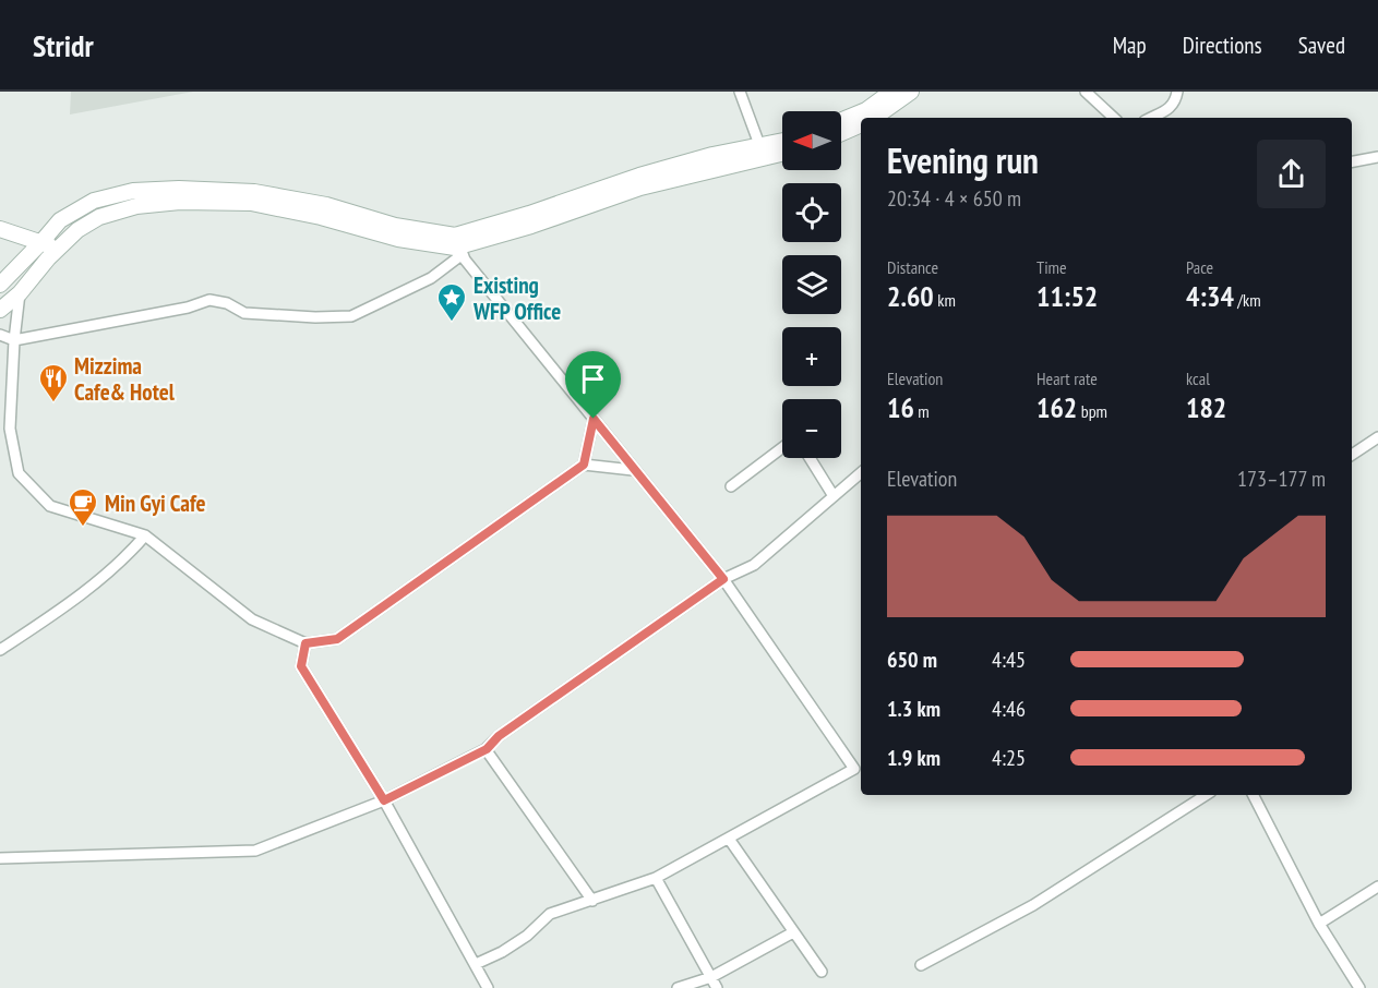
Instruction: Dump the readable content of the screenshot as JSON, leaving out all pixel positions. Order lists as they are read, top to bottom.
{
  "places": {
    "place": ["Existing WFP Office"],
    "restaurant": ["Mizzima Cafe& Hotel"],
    "cafe": ["Min Gyi Cafe"]
  },
  "north": "left",
  "page": {
    "header": "Stridr",
    "nav": ["Map", "Directions", "Saved"],
    "map_buttons": ["+", "−"],
    "heading": ["Evening run", "20:34 · 4 × 650 m"],
    "stats": [
      ["Distance", "2.60 km"],
      ["Time", "11:52"],
      ["Pace", "4:34 /km"],
      ["Elevation", "16 m"],
      ["Heart rate", "162 bpm"],
      ["kcal", "182"]
    ],
    "chart": ["Elevation", "173–177 m"],
    "list": [
      {
        "name": "650 m",
        "note": "4:45"
      },
      {
        "name": "1.3 km",
        "note": "4:46"
      },
      {
        "name": "1.9 km",
        "note": "4:25"
      }
    ]
  }
}
